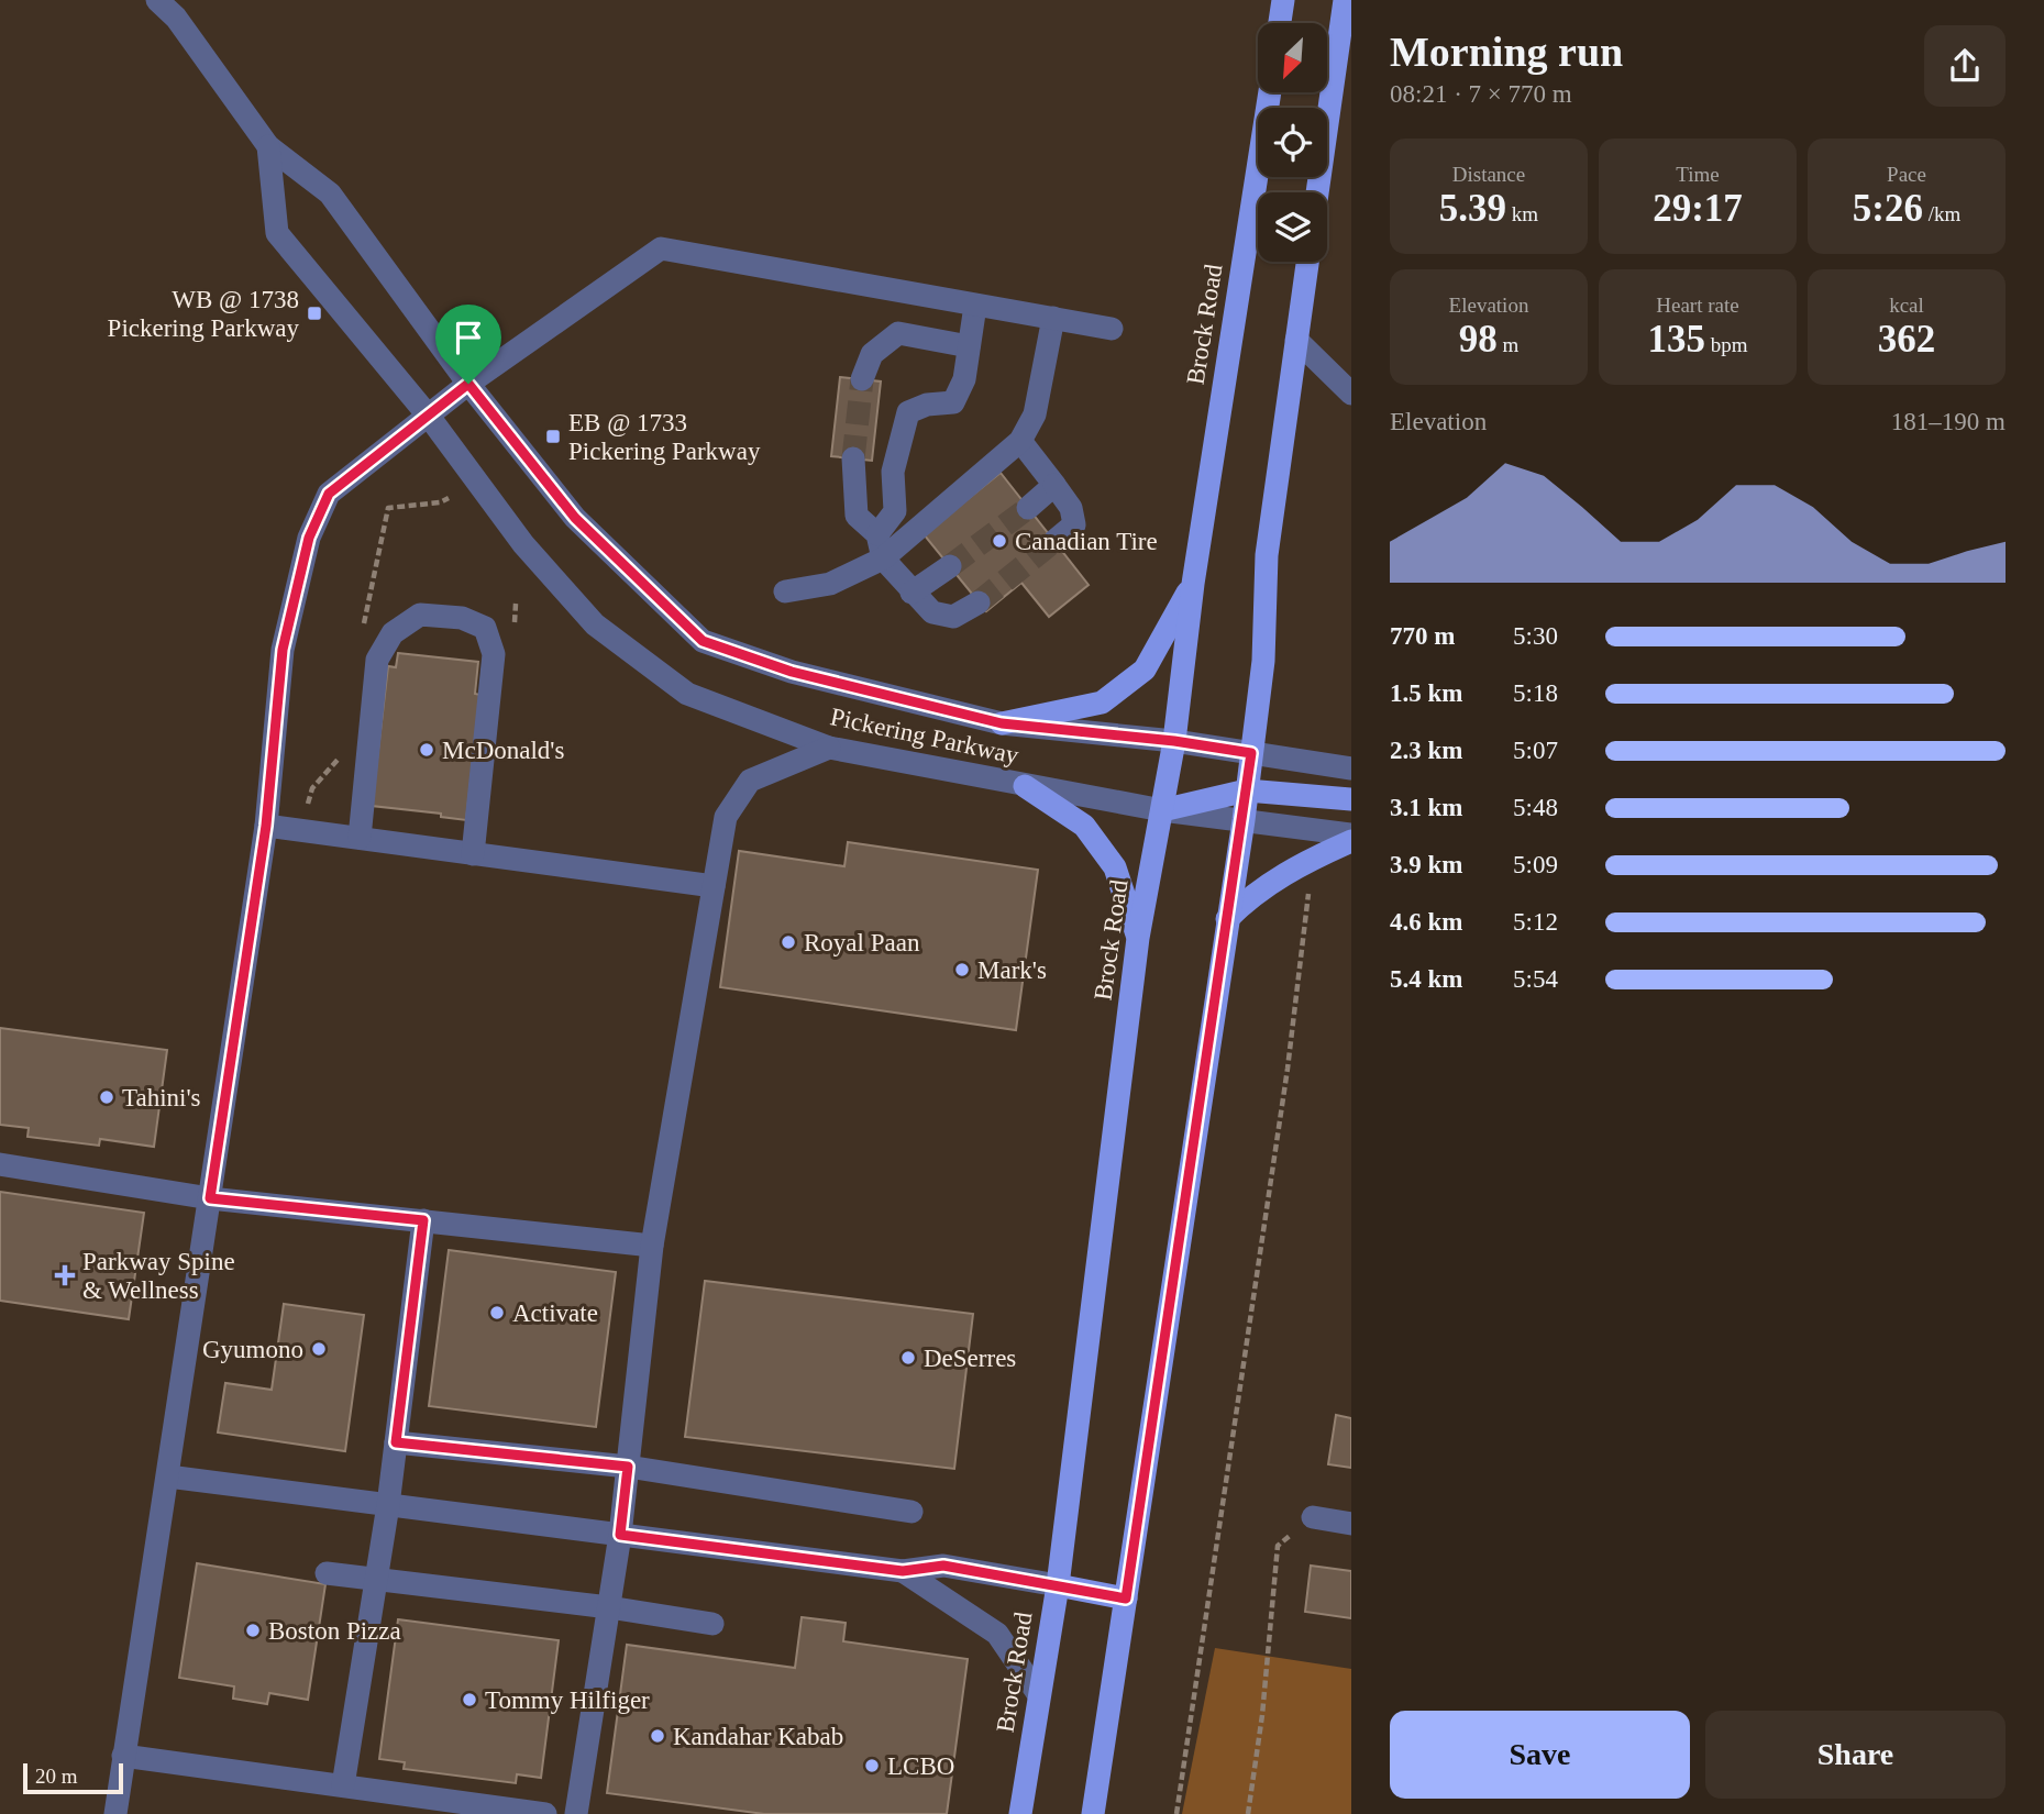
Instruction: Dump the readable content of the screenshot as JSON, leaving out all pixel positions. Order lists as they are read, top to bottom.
{
  "streets": {
    "main road": ["Brock Road"],
    "street": ["Pickering Parkway"]
  },
  "crossings": [
    ["Brock Road", "Pickering Parkway"]
  ],
  "places": {
    "transit": ["WB @ 1738 Pickering Parkway", "EB @ 1733 Pickering Parkway"],
    "other": [
      "Canadian Tire",
      "McDonald's",
      "Royal Paan",
      "Mark's",
      "Tahini's",
      "Activate",
      "Gyumono",
      "DeSerres",
      "Boston Pizza",
      "Tommy Hilfiger",
      "Kandahar Kabab",
      "LCBO"
    ],
    "health": ["Parkway Spine & Wellness"]
  },
  "scale_bar": "20 m",
  "north": "bottom left",
  "page": {
    "heading": ["Morning run", "08:21 · 7 × 770 m"],
    "stats": [
      ["Distance", "5.39 km"],
      ["Time", "29:17"],
      ["Pace", "5:26 /km"],
      ["Elevation", "98 m"],
      ["Heart rate", "135 bpm"],
      ["kcal", "362"]
    ],
    "chart": ["Elevation", "181–190 m"],
    "list": [
      {
        "name": "770 m",
        "note": "5:30"
      },
      {
        "name": "1.5 km",
        "note": "5:18"
      },
      {
        "name": "2.3 km",
        "note": "5:07"
      },
      {
        "name": "3.1 km",
        "note": "5:48"
      },
      {
        "name": "3.9 km",
        "note": "5:09"
      },
      {
        "name": "4.6 km",
        "note": "5:12"
      },
      {
        "name": "5.4 km",
        "note": "5:54"
      }
    ],
    "buttons": ["Save", "Share"],
    "scale": "20 m"
  }
}
